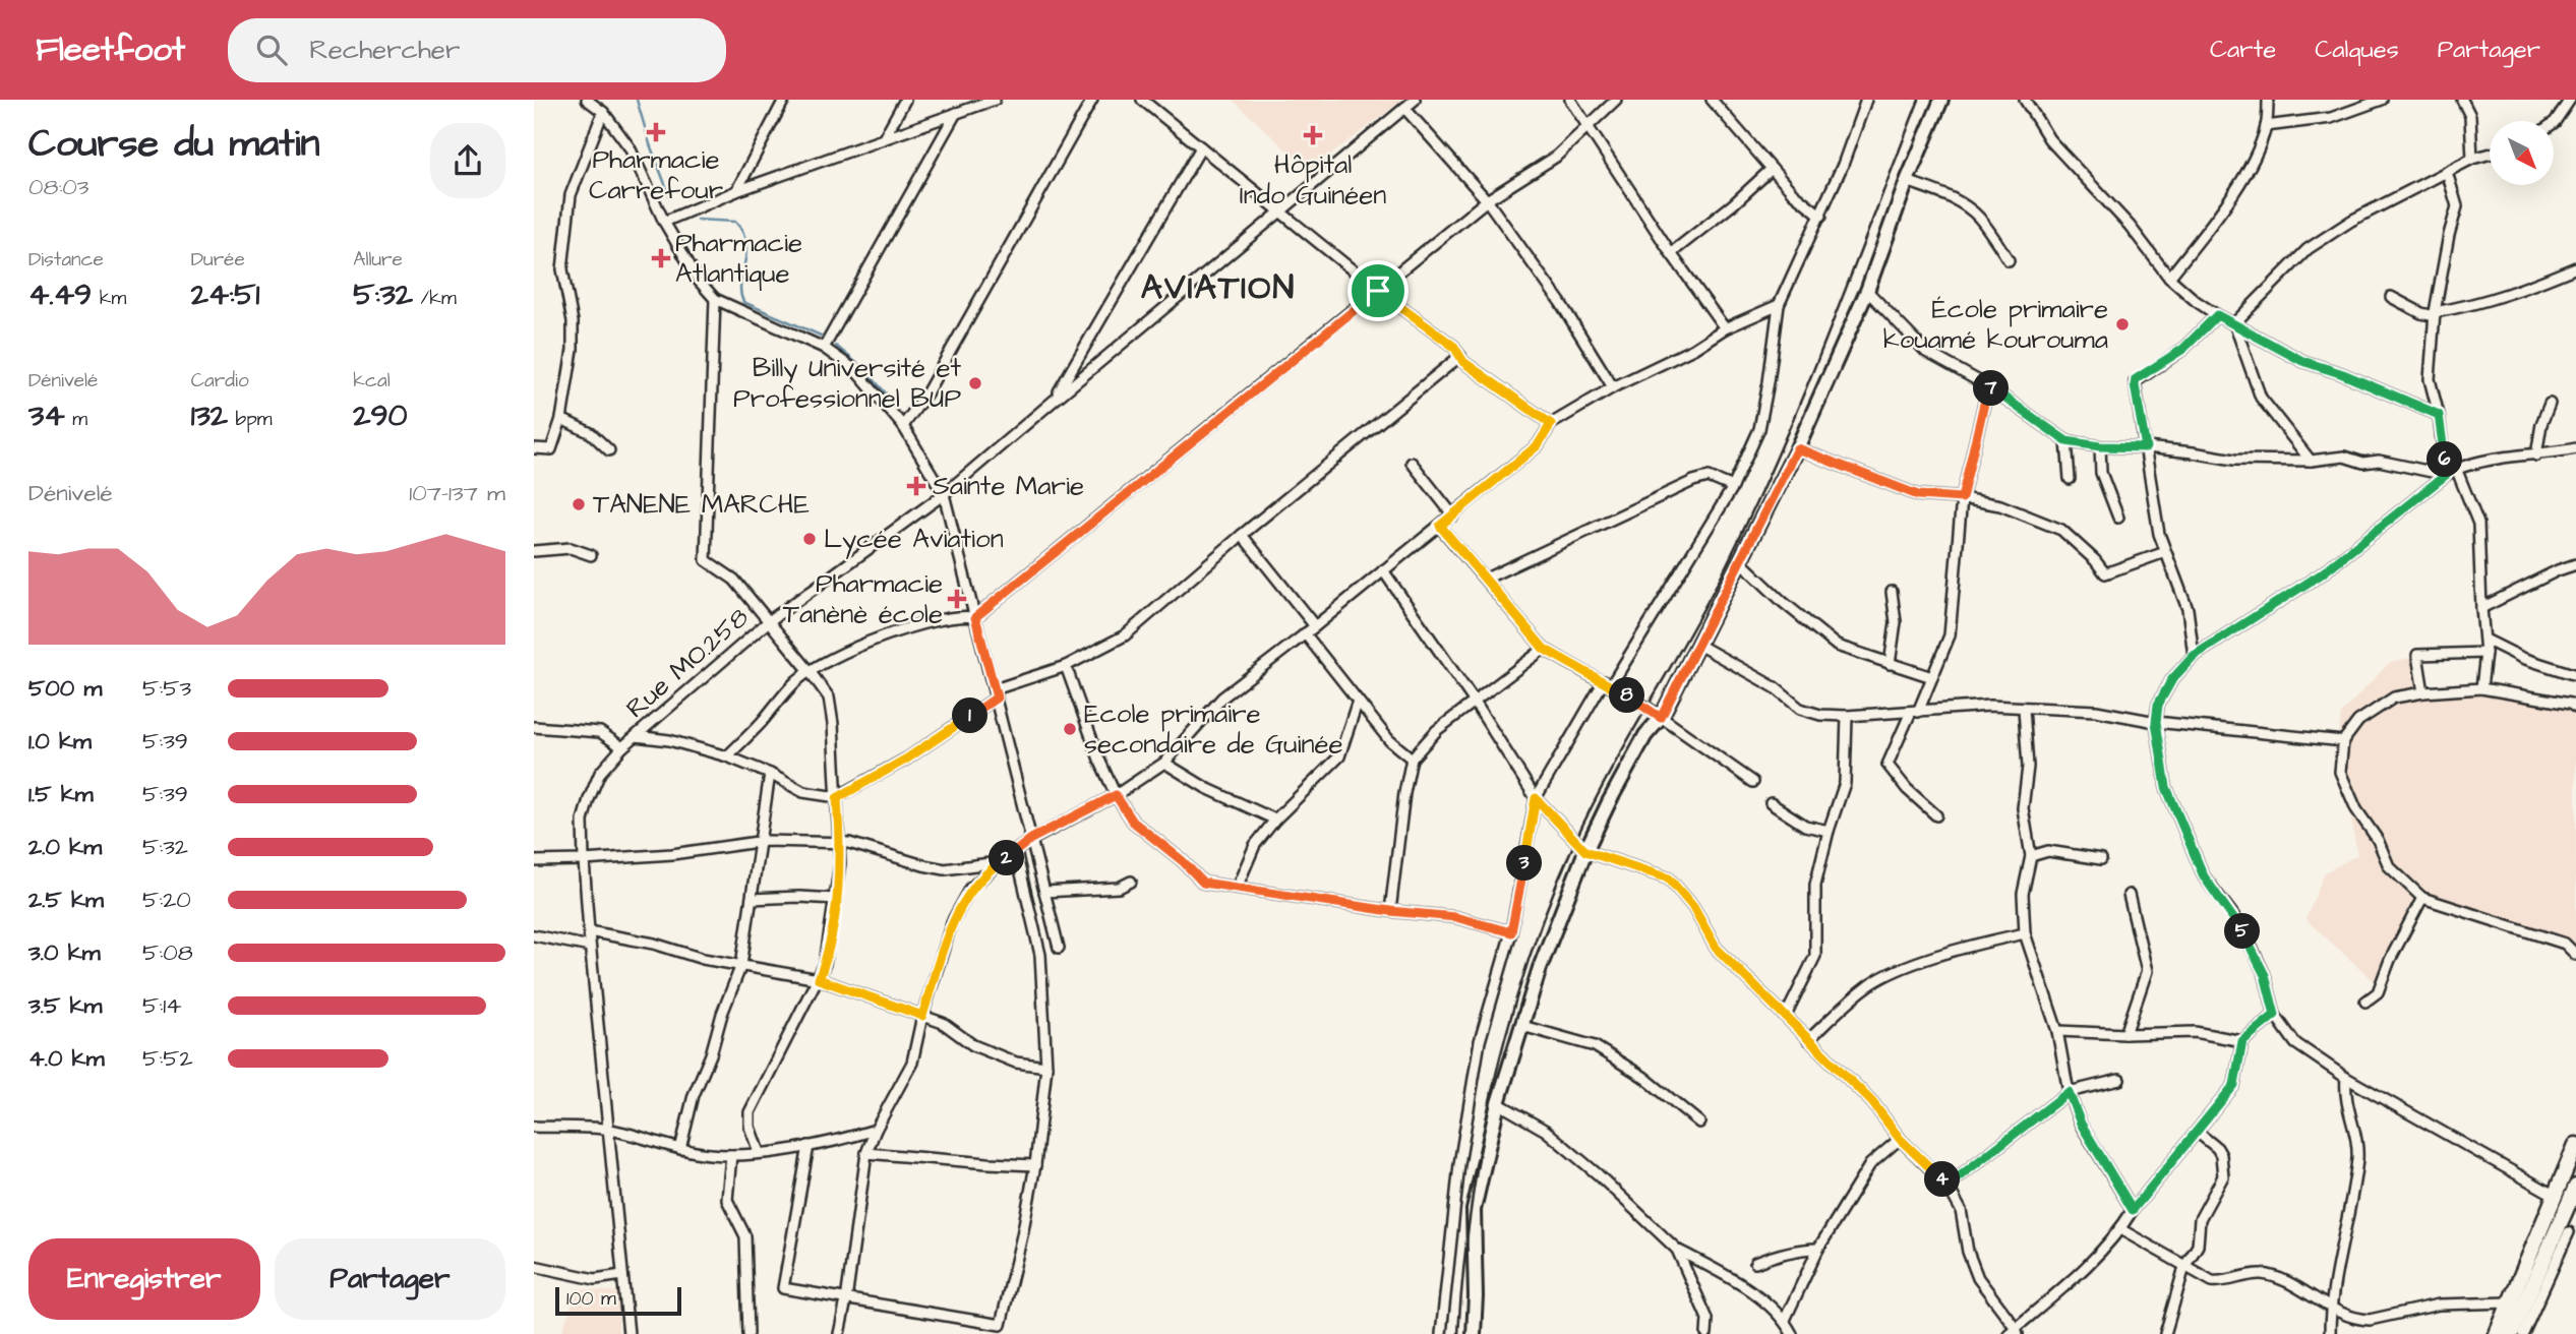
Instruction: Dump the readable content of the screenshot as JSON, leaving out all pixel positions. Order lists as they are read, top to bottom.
{
  "streets": {
    "street": ["Rue MO.258"]
  },
  "districts": ["AVIATION"],
  "places": {
    "health": [
      "Pharmacie Carrefour",
      "Hôpital Indo Guinéen",
      "Pharmacie Atlantique",
      "Sainte Marie",
      "Pharmacie Tanènè école"
    ],
    "other": [
      "École primaire kouamé kourouma",
      "Billy Université et Professionnel BUP",
      "TANENE MARCHE",
      "Lycée Aviation",
      "Ecole primaire secondaire de Guinée"
    ]
  },
  "scale_bar": "100 m",
  "north": "bottom right",
  "page": {
    "header": "Fleetfoot",
    "search": "Rechercher",
    "nav": ["Carte", "Calques", "Partager"],
    "heading": ["Course du matin", "08:03"],
    "stats": [
      ["Distance", "4.49 km"],
      ["Durée", "24:51"],
      ["Allure", "5:32 /km"],
      ["Dénivelé", "34 m"],
      ["Cardio", "132 bpm"],
      ["kcal", "290"]
    ],
    "pins": [
      "7",
      "6",
      "8",
      "1",
      "2",
      "3",
      "5",
      "4"
    ],
    "chart": ["Dénivelé", "107–137 m"],
    "list": [
      {
        "name": "500 m",
        "note": "5:53"
      },
      {
        "name": "1.0 km",
        "note": "5:39"
      },
      {
        "name": "1.5 km",
        "note": "5:39"
      },
      {
        "name": "2.0 km",
        "note": "5:32"
      },
      {
        "name": "2.5 km",
        "note": "5:20"
      },
      {
        "name": "3.0 km",
        "note": "5:08"
      },
      {
        "name": "3.5 km",
        "note": "5:14"
      },
      {
        "name": "4.0 km",
        "note": "5:52"
      }
    ],
    "buttons": ["Enregistrer", "Partager"],
    "scale": "100 m"
  }
}
